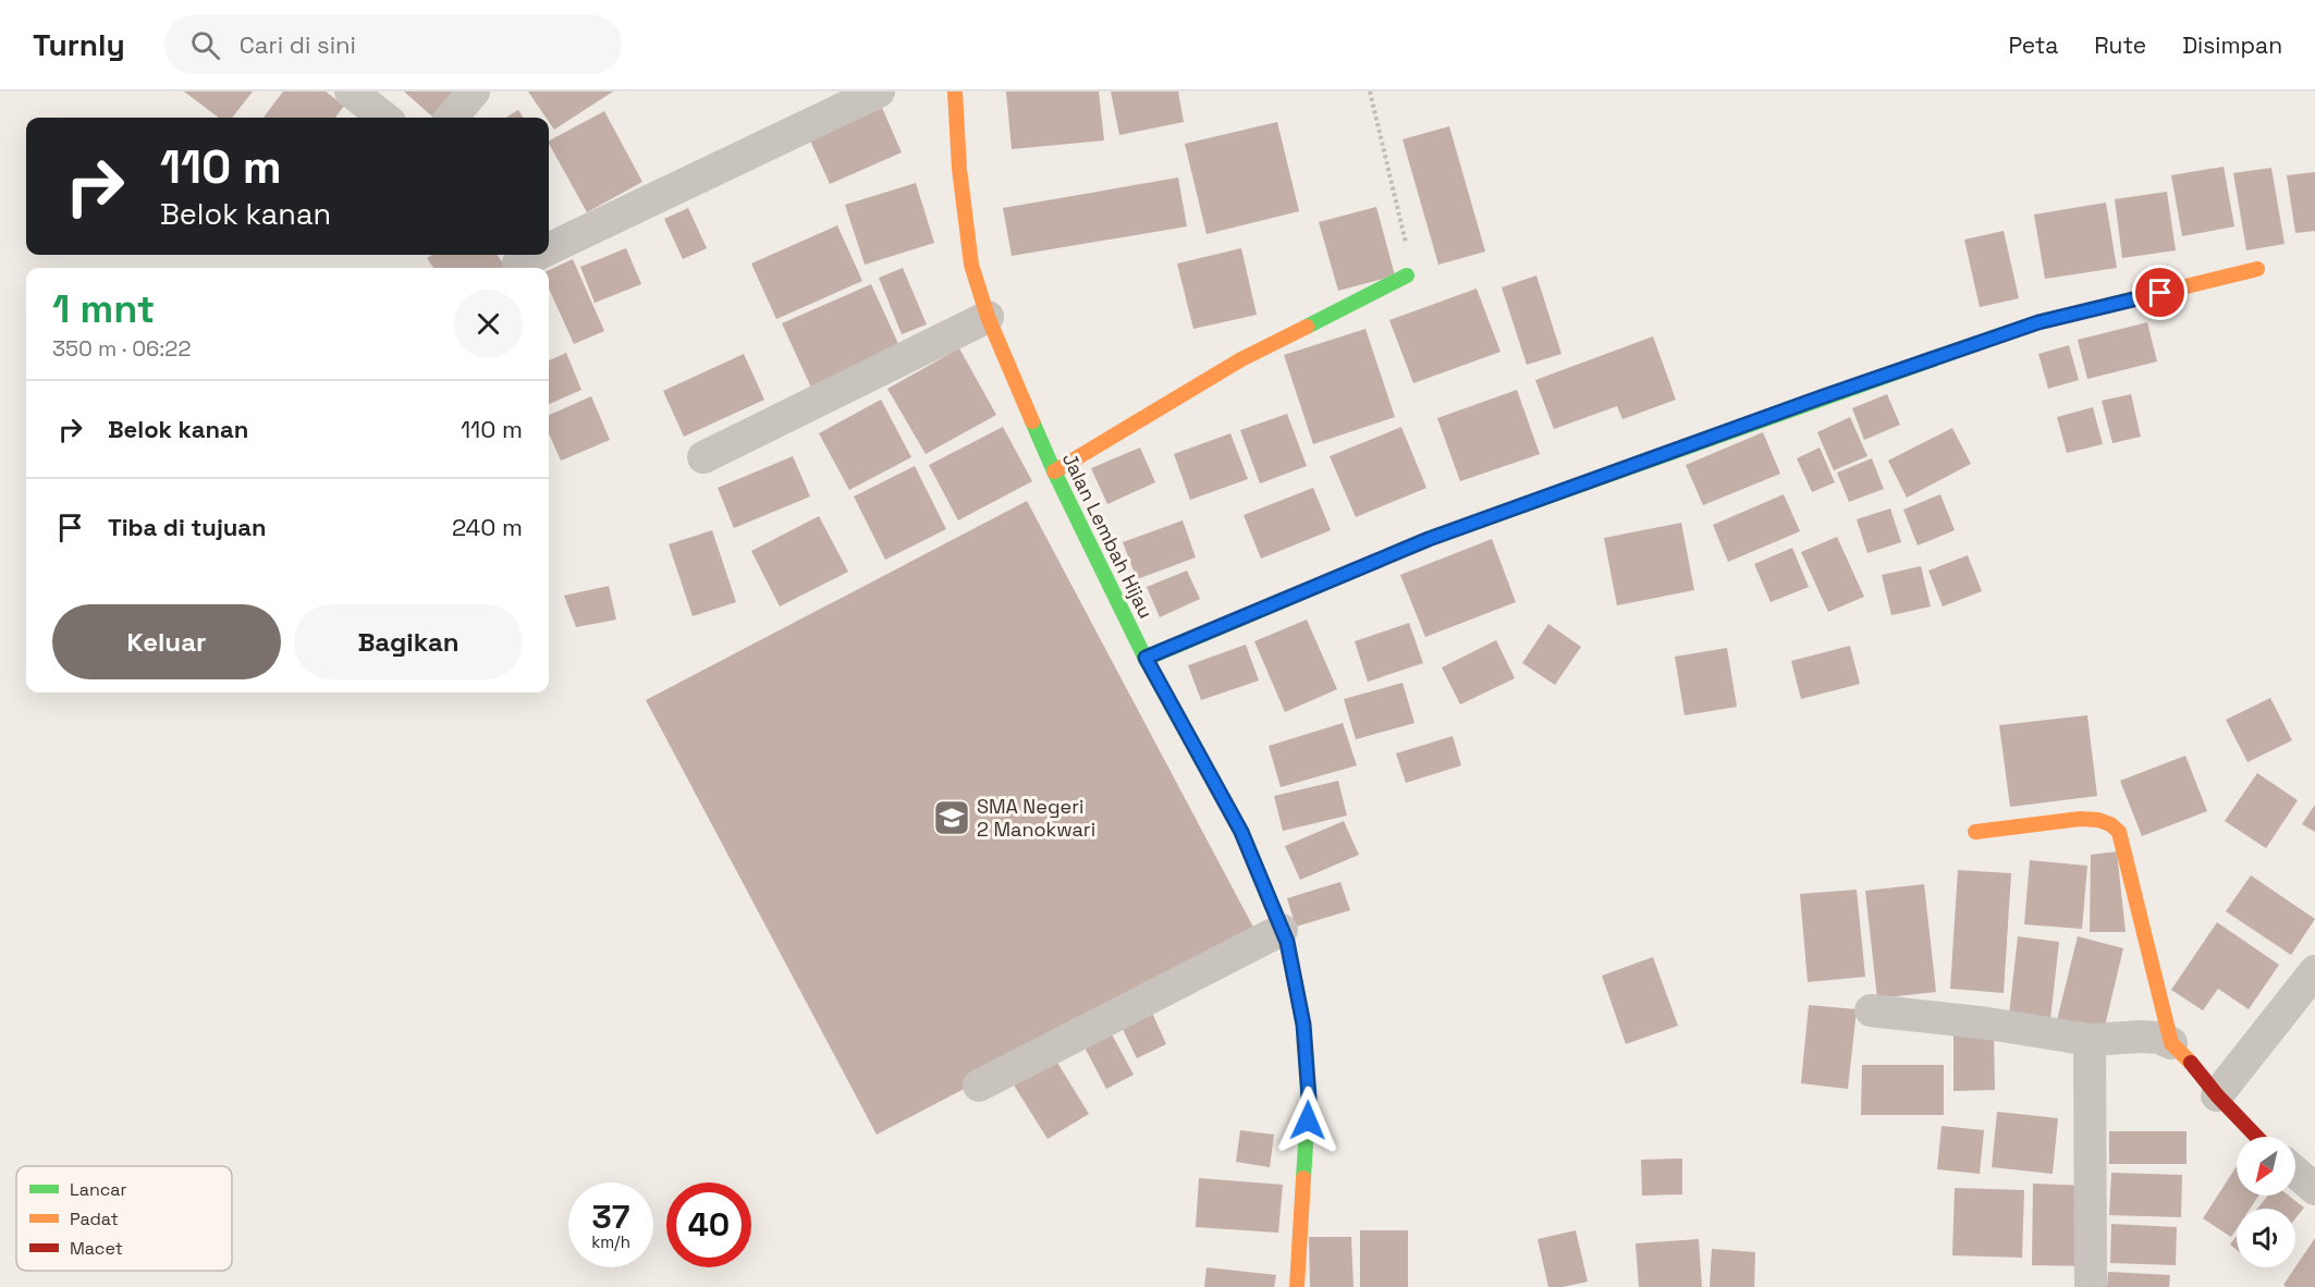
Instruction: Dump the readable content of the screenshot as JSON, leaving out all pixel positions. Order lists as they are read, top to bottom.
{
  "streets": {
    "street": ["Jalan Lembah Hijau"]
  },
  "places": {
    "school or university": ["SMA Negeri 2 Manokwari"]
  },
  "legend": ["Lancar", "Padat", "Macet"],
  "north": "bottom left",
  "page": {
    "header": "Turnly",
    "search": "Cari di sini",
    "nav": ["Peta", "Rute", "Disimpan"],
    "turn": ["110 m", "Belok kanan"],
    "heading": ["1 mnt", "350 m · 06:22"],
    "list": [
      {
        "name": "Belok kanan",
        "value": "110 m"
      },
      {
        "name": "Tiba di tujuan",
        "value": "240 m"
      }
    ],
    "buttons": ["Keluar", "Bagikan"],
    "speed": "37 km/h",
    "limit": "40"
  }
}
